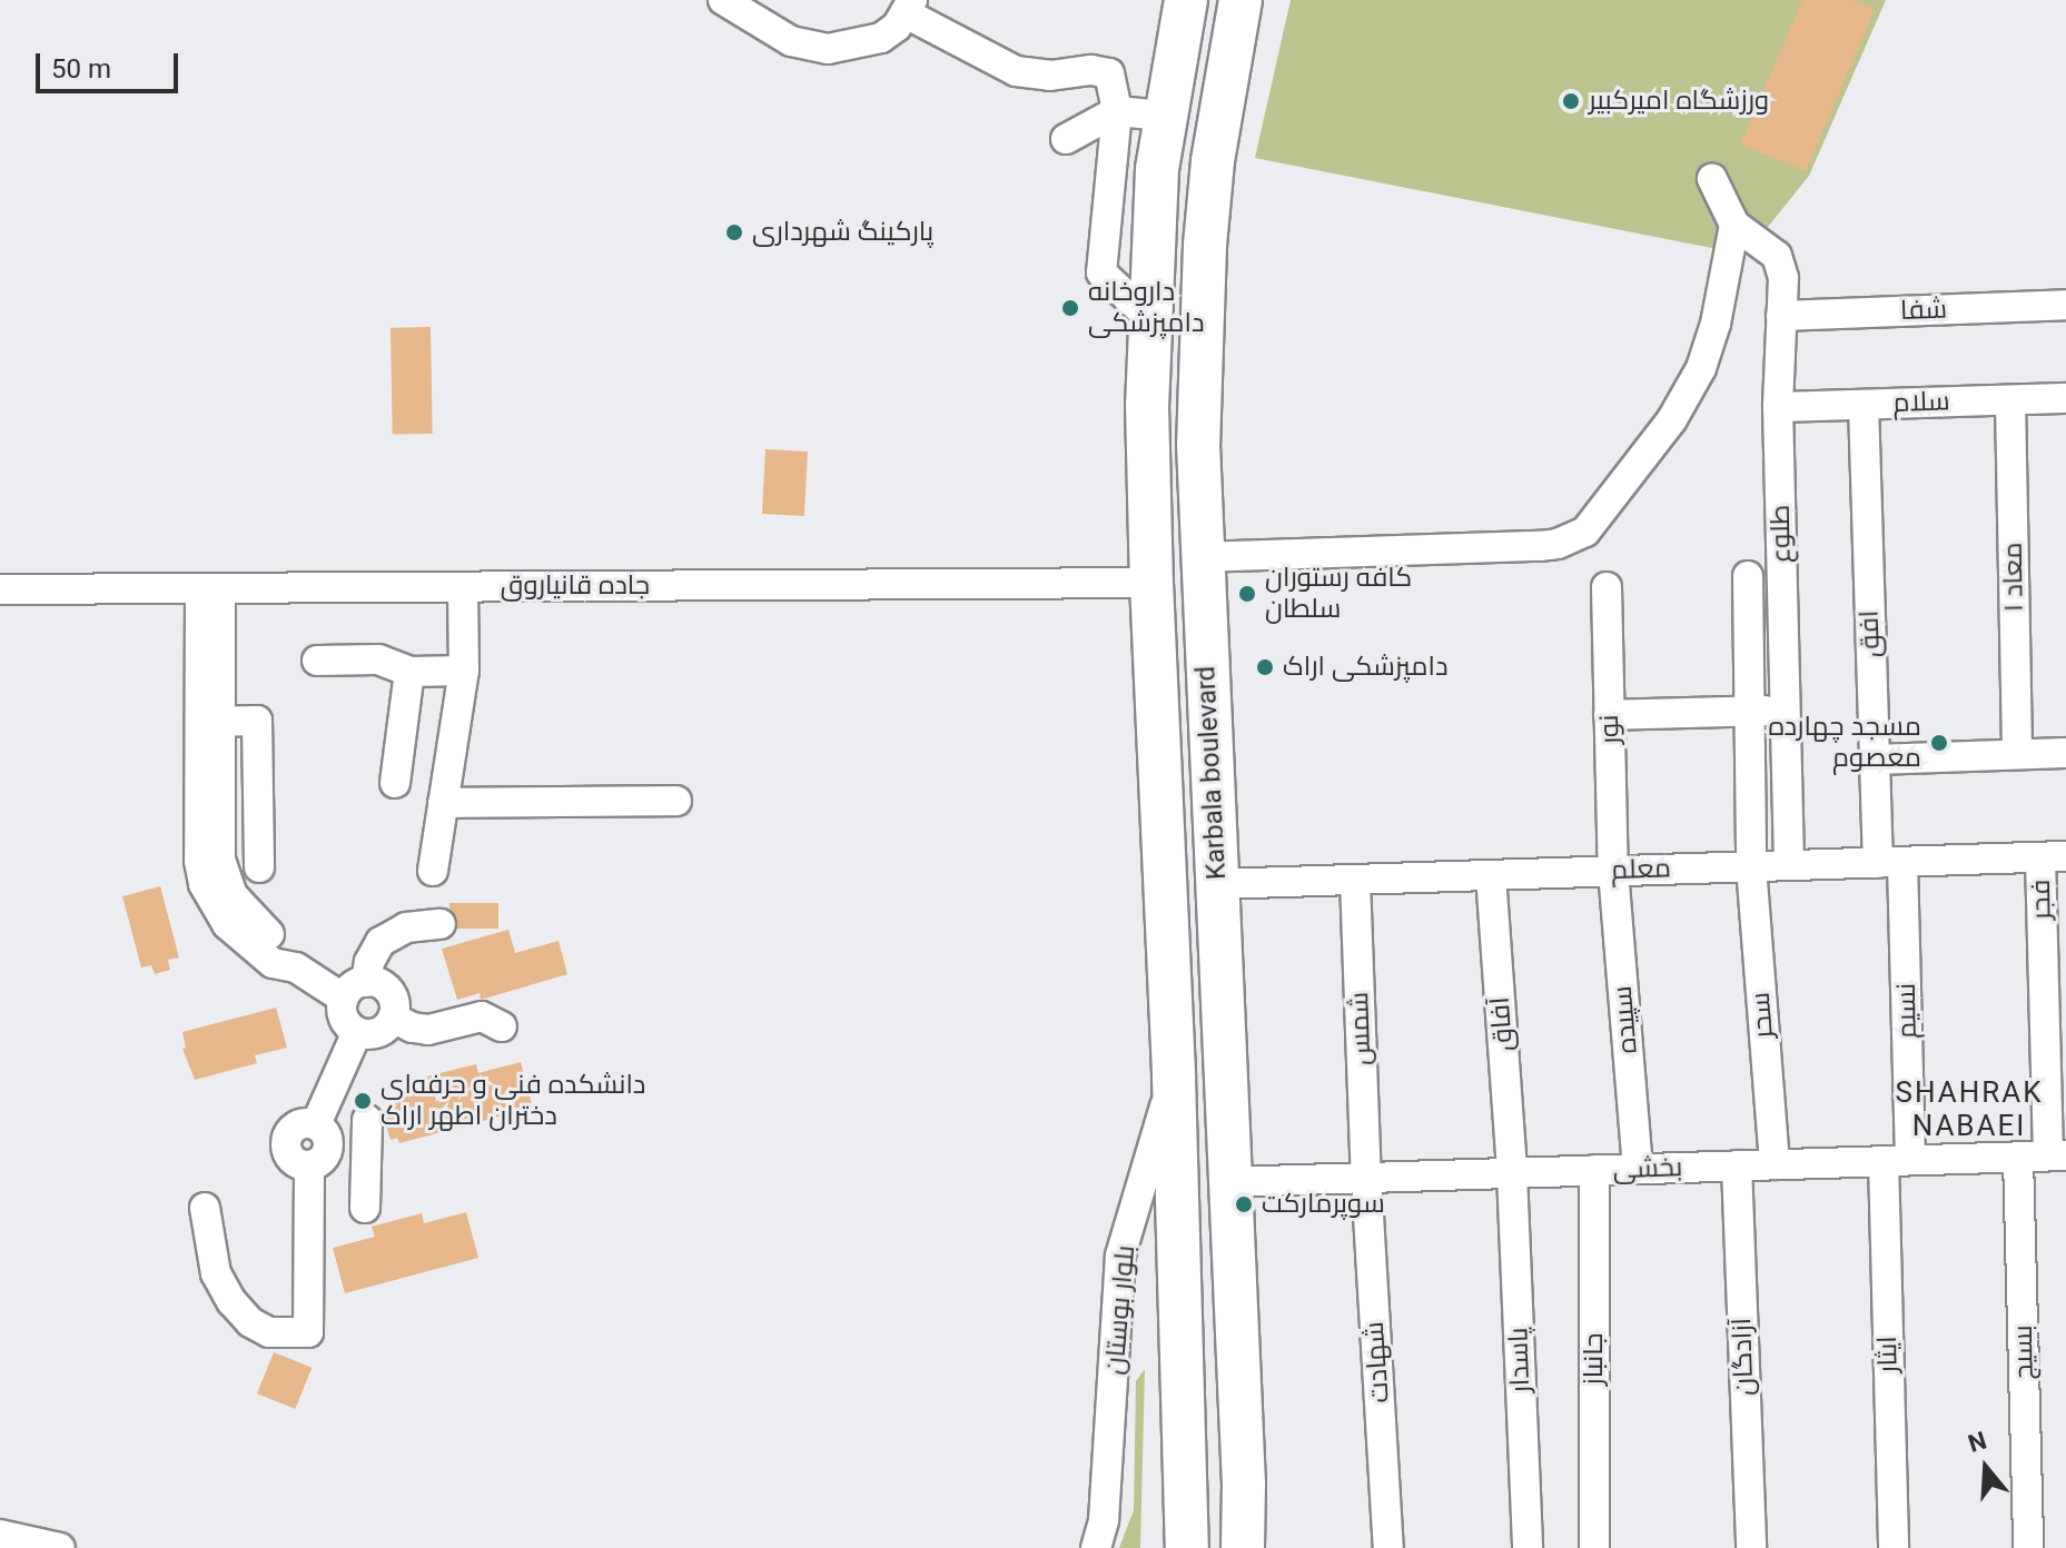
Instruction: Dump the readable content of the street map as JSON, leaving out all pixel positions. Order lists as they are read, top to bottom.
{
  "streets": {
    "highway": ["Karbala boulevard"],
    "street": [
      "شفا",
      "سلام",
      "طلوع",
      "معاد ۱",
      "جاده قانیاروق",
      "افق",
      "نور",
      "معلم",
      "فجر",
      "نسیم",
      "سحر",
      "سپیده",
      "آفاق",
      "شمس",
      "بخشی",
      "بلوار بوستان",
      "بسیج",
      "ایثار",
      "آزادگان",
      "جانباز",
      "پاسدار",
      "شهادت"
    ]
  },
  "crossings": [
    ["شفا", "طلوع"],
    ["سلام", "طلوع"],
    ["سلام", "معاد ۱"],
    ["سلام", "افق"],
    ["طلوع", "معلم"],
    ["جاده قانیاروق", "Karbala boulevard"],
    ["افق", "معلم"],
    ["افق", "نسیم"],
    ["نور", "معلم"],
    ["نور", "سپیده"],
    ["Karbala boulevard", "معلم"],
    ["Karbala boulevard", "بخشی"],
    ["Karbala boulevard", "بلوار بوستان"],
    ["معلم", "فجر"],
    ["معلم", "نسیم"],
    ["معلم", "سحر"],
    ["معلم", "سپیده"],
    ["معلم", "آفاق"],
    ["معلم", "شمس"],
    ["فجر", "بخشی"],
    ["نسیم", "بخشی"],
    ["نسیم", "ایثار"],
    ["سحر", "بخشی"],
    ["سپیده", "بخشی"],
    ["آفاق", "بخشی"],
    ["آفاق", "پاسدار"],
    ["شمس", "بخشی"],
    ["شمس", "شهادت"],
    ["بخشی", "بسیج"],
    ["بخشی", "ایثار"],
    ["بخشی", "آزادگان"],
    ["بخشی", "جانباز"],
    ["بخشی", "پاسدار"],
    ["بخشی", "شهادت"]
  ],
  "districts": ["SHAHRAK NABAEI"],
  "places": [
    "ورزشگاه امیرکبیر",
    "پارکینگ شهرداری",
    "داروخانه دامپزشکی",
    "کافه رستوران سلطان",
    "دامپزشکی اراک",
    "مسجد چهارده معصوم",
    "دانشکده فنی و حرفه‌ای دختران اطهر اراک",
    "سوپرمارکت"
  ],
  "scale_bar": "50 m",
  "north": "top"
}
